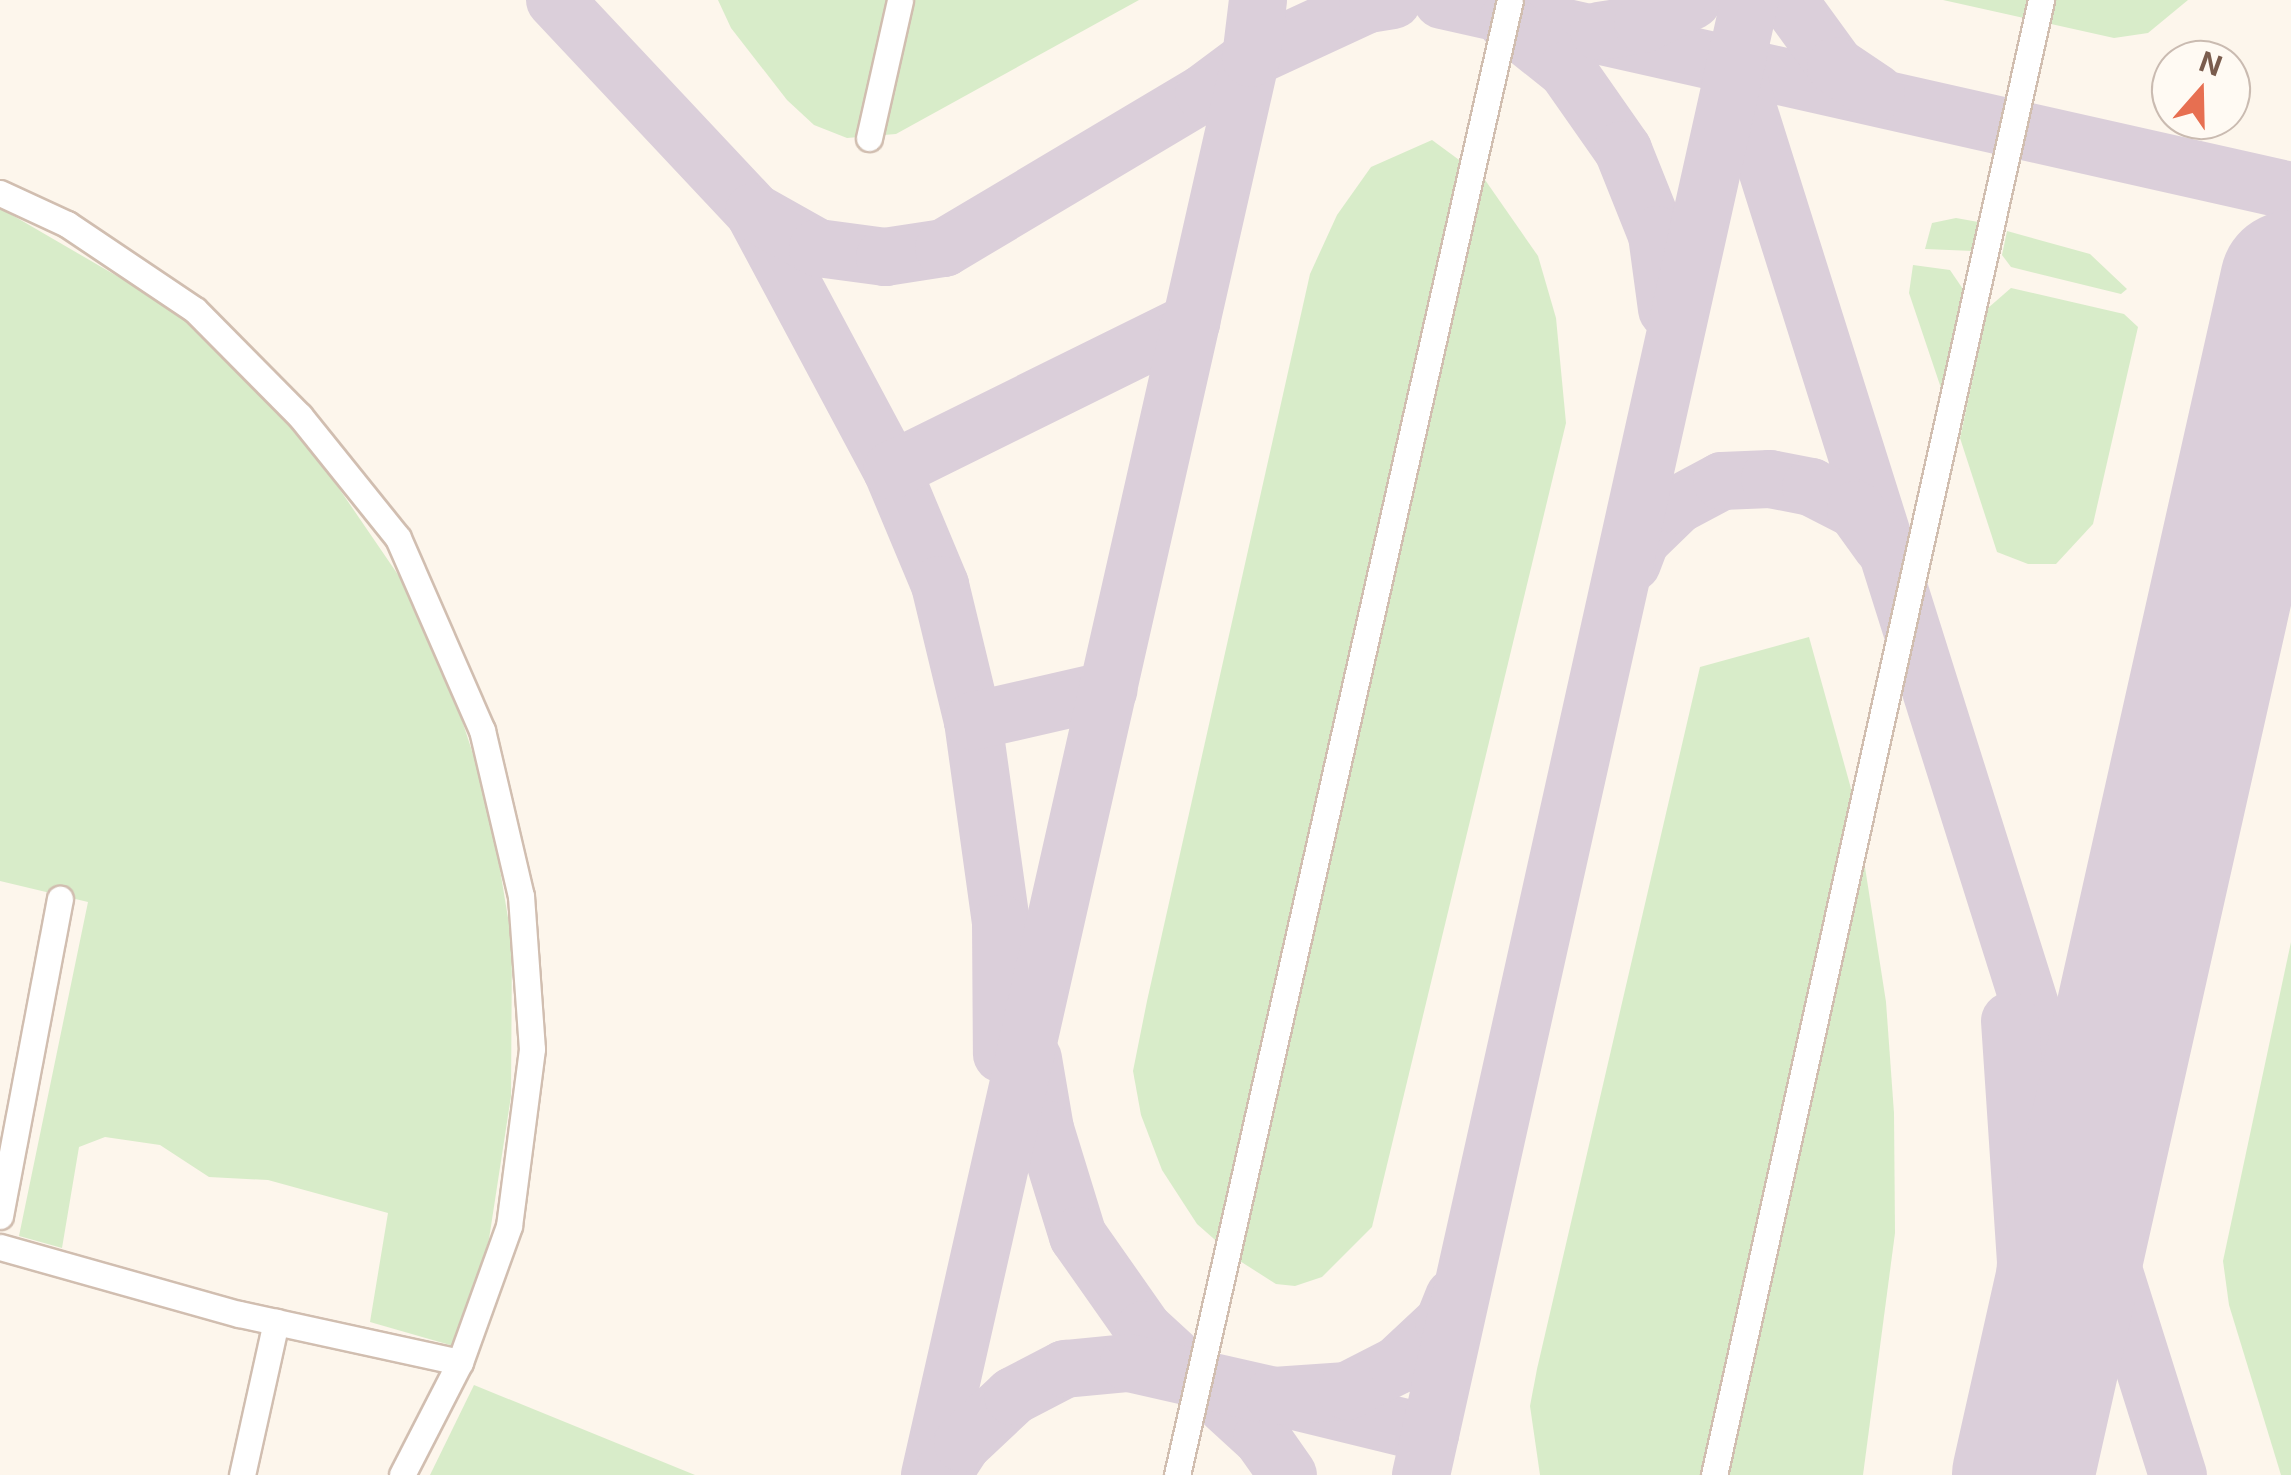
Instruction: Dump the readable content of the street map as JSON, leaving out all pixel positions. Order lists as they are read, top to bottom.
{
  "north": "top"
}
